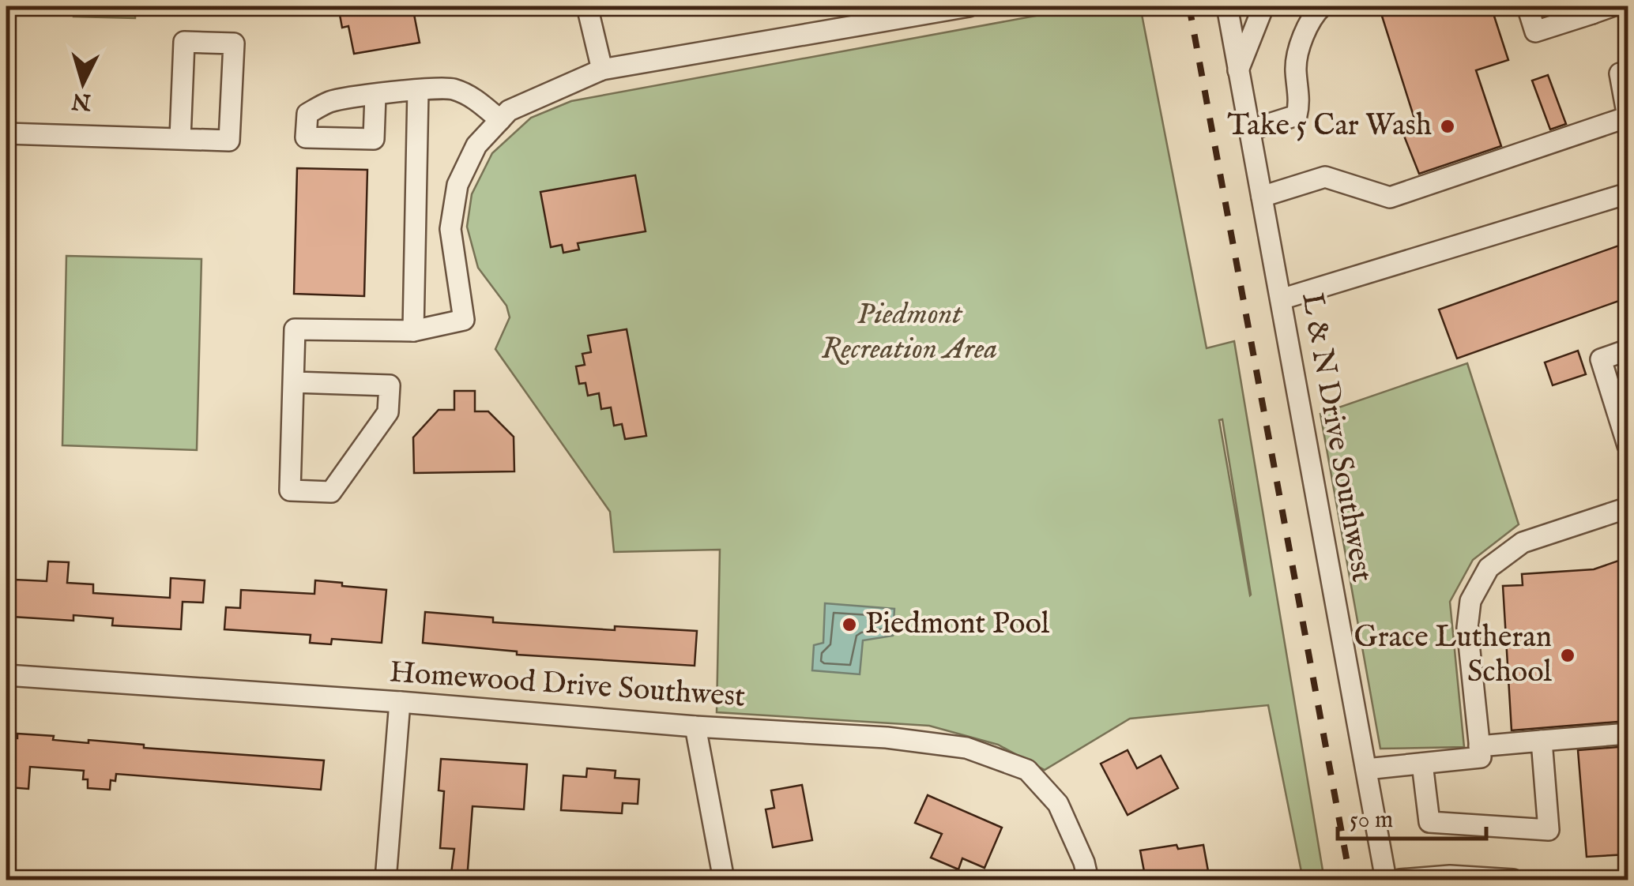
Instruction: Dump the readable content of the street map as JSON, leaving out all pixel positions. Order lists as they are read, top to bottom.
{
  "streets": {
    "street": ["L & N Drive Southwest", "Homewood Drive Southwest"]
  },
  "parks": ["Piedmont Recreation Area"],
  "places": ["Take 5 Car Wash", "Piedmont Pool", "Grace Lutheran School"],
  "scale_bar": "50 m",
  "north": "bottom"
}
